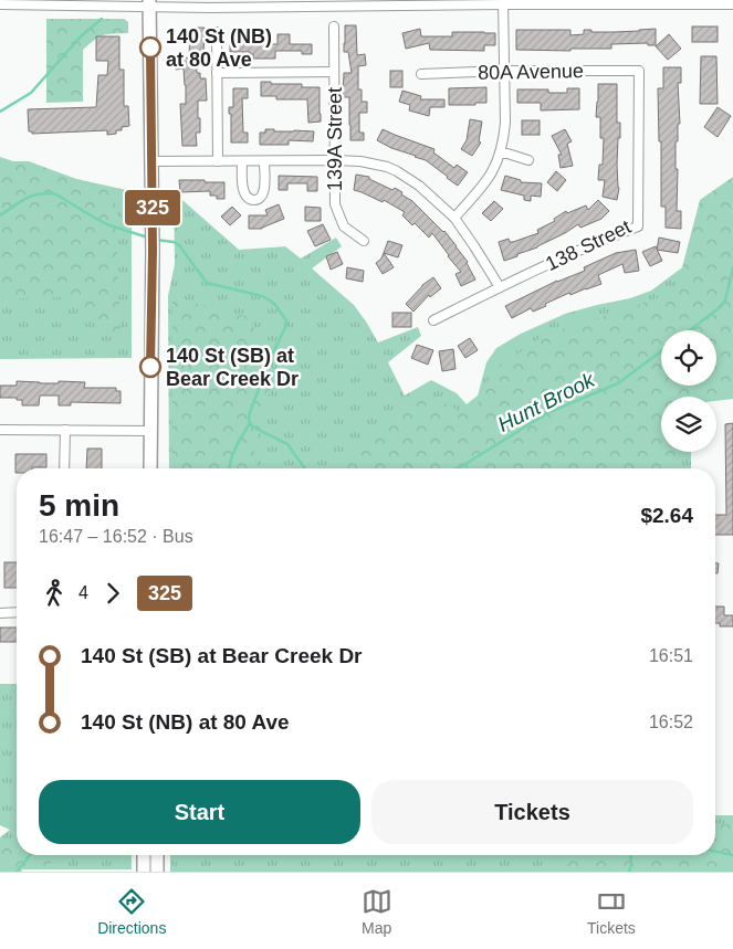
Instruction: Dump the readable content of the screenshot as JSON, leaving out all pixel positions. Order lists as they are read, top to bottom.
{
  "streets": {
    "street": ["80A Avenue", "139A Street", "138 Street"]
  },
  "crossings": [
    ["80A Avenue", "138 Street"]
  ],
  "water": ["Hunt Brook"],
  "places": ["140 St (NB) at 80 Ave", "140 St (SB) at Bear Creek Dr"],
  "lines": ["bus line 325"],
  "page": {
    "on_map": "325",
    "heading": ["5 min", "16:47 – 16:52 · Bus", "$2.64"],
    "legs": ["4", "325"],
    "list": [
      {
        "name": "140 St (SB) at Bear Creek Dr",
        "value": "16:51"
      },
      {
        "name": "140 St (NB) at 80 Ave",
        "value": "16:52"
      }
    ],
    "buttons": ["Start", "Tickets"],
    "tabs": ["Directions", "Map", "Tickets"]
  }
}
